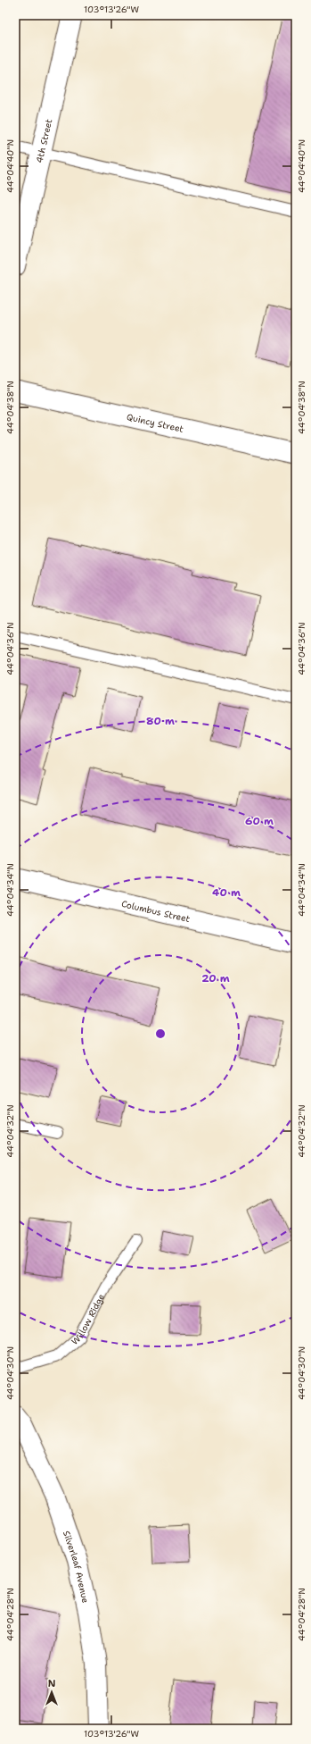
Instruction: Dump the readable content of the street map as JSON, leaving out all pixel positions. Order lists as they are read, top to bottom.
{
  "streets": {
    "street": [
      "4th Street",
      "Quincy Street",
      "Columbus Street",
      "Silverleaf Avenue"
    ],
    "lane": ["Willow Ridge"]
  },
  "north": "top",
  "coordinates": [
    "103°13'26\"W",
    "44°04'40\"N",
    "44°04'38\"N",
    "44°04'36\"N",
    "44°04'34\"N",
    "44°04'32\"N",
    "44°04'30\"N",
    "44°04'28\"N"
  ],
  "rings": [
    "80 m",
    "60 m",
    "40 m",
    "20 m"
  ]
}
